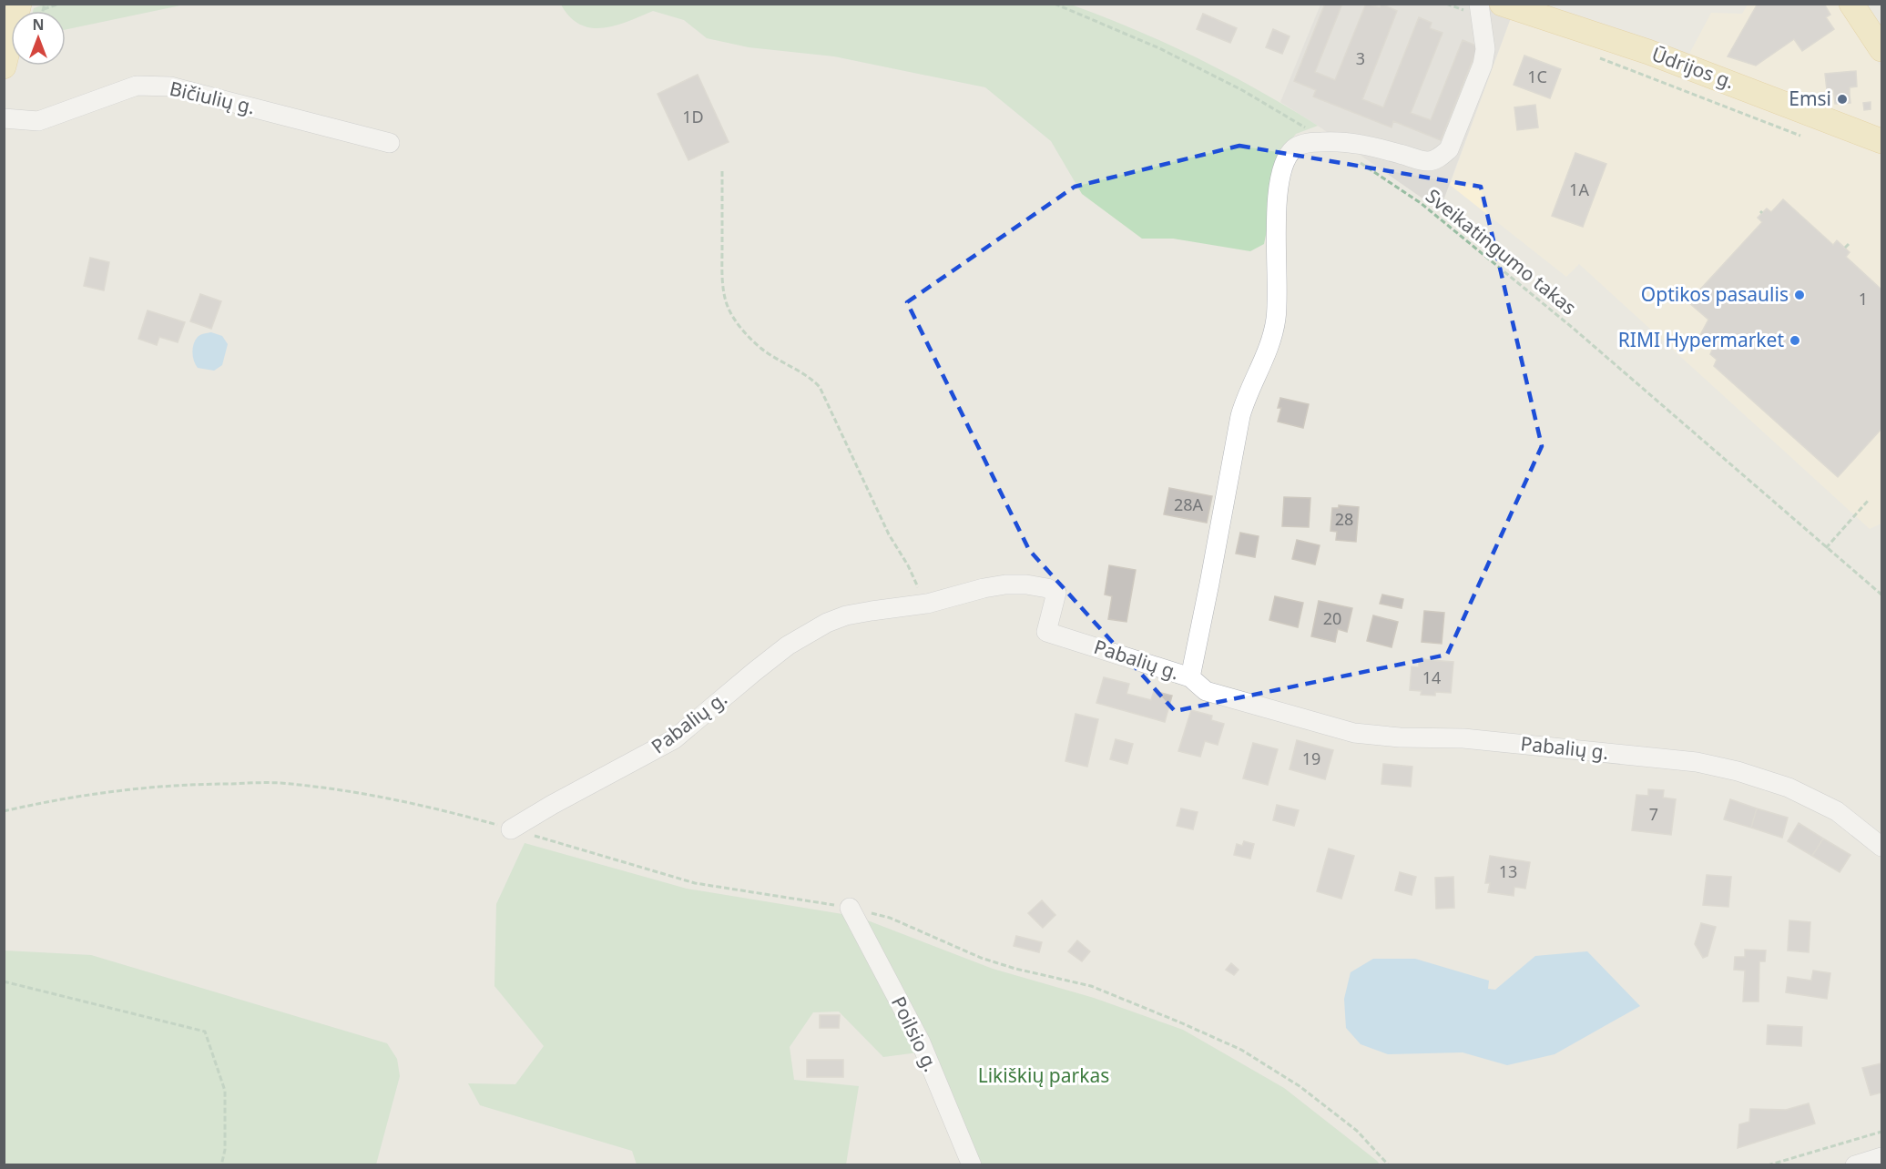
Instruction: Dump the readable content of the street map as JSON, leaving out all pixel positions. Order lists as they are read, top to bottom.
{
  "streets": {
    "main road": ["Ūdrijos g."],
    "street": ["Bičiulių g.", "Pabalių g.", "Poilsio g."],
    "path": ["Sveikatingumo takas"]
  },
  "parks": ["Likiškių parkas"],
  "places": ["Emsi", "Optikos pasaulis", "RIMI Hypermarket"],
  "house_numbers": [
    "3",
    "1C",
    "1D",
    "1A",
    "1",
    "28A",
    "28",
    "20",
    "14",
    "19",
    "7",
    "13"
  ],
  "north": "top"
}
